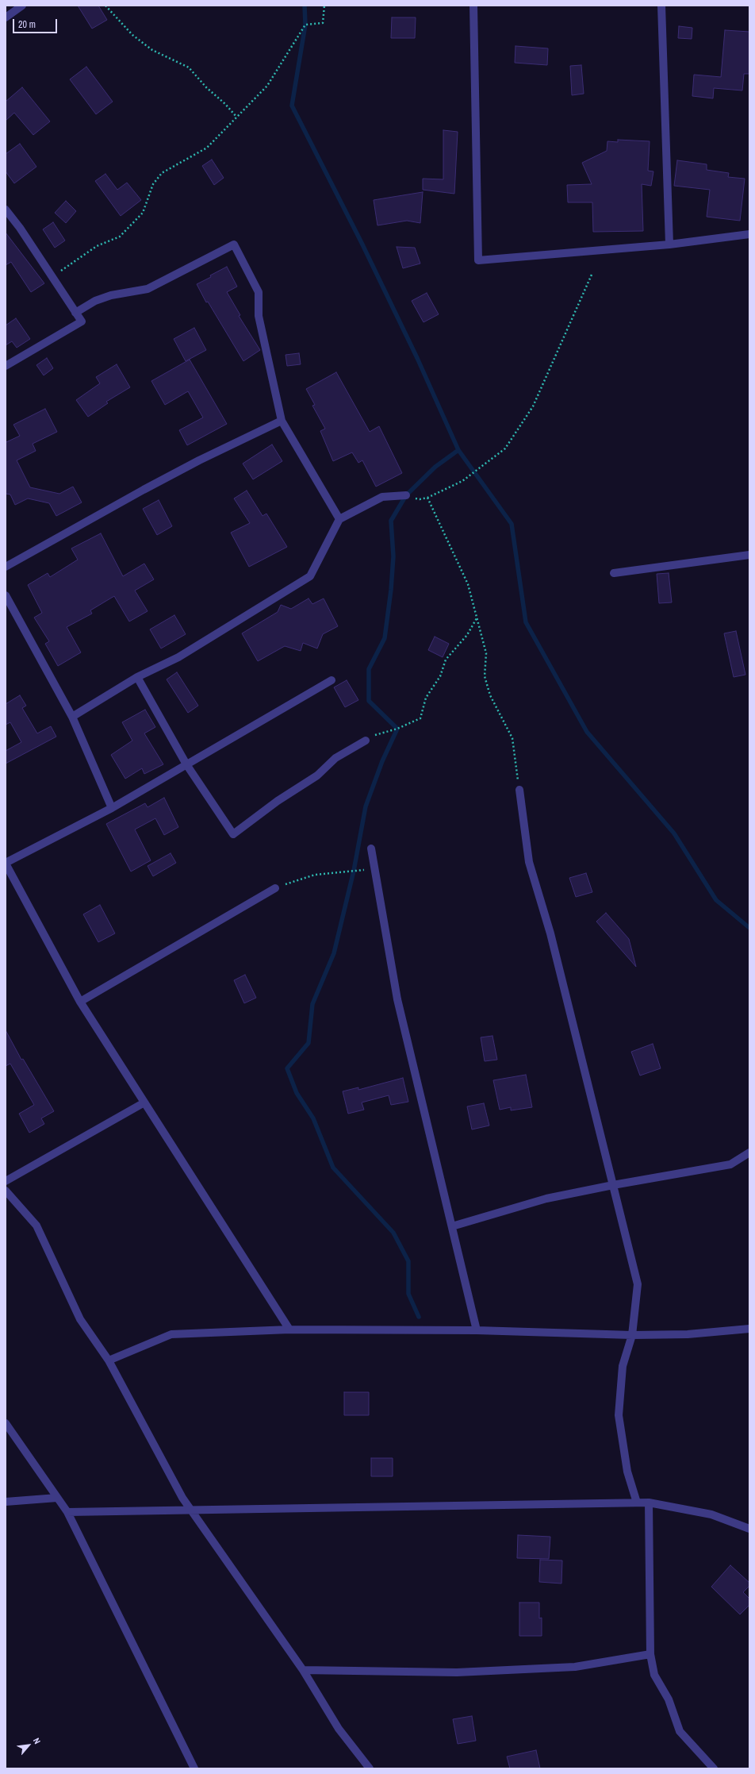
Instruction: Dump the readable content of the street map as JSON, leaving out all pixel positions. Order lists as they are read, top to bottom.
{
  "scale_bar": "20 m",
  "north": "top right"
}
